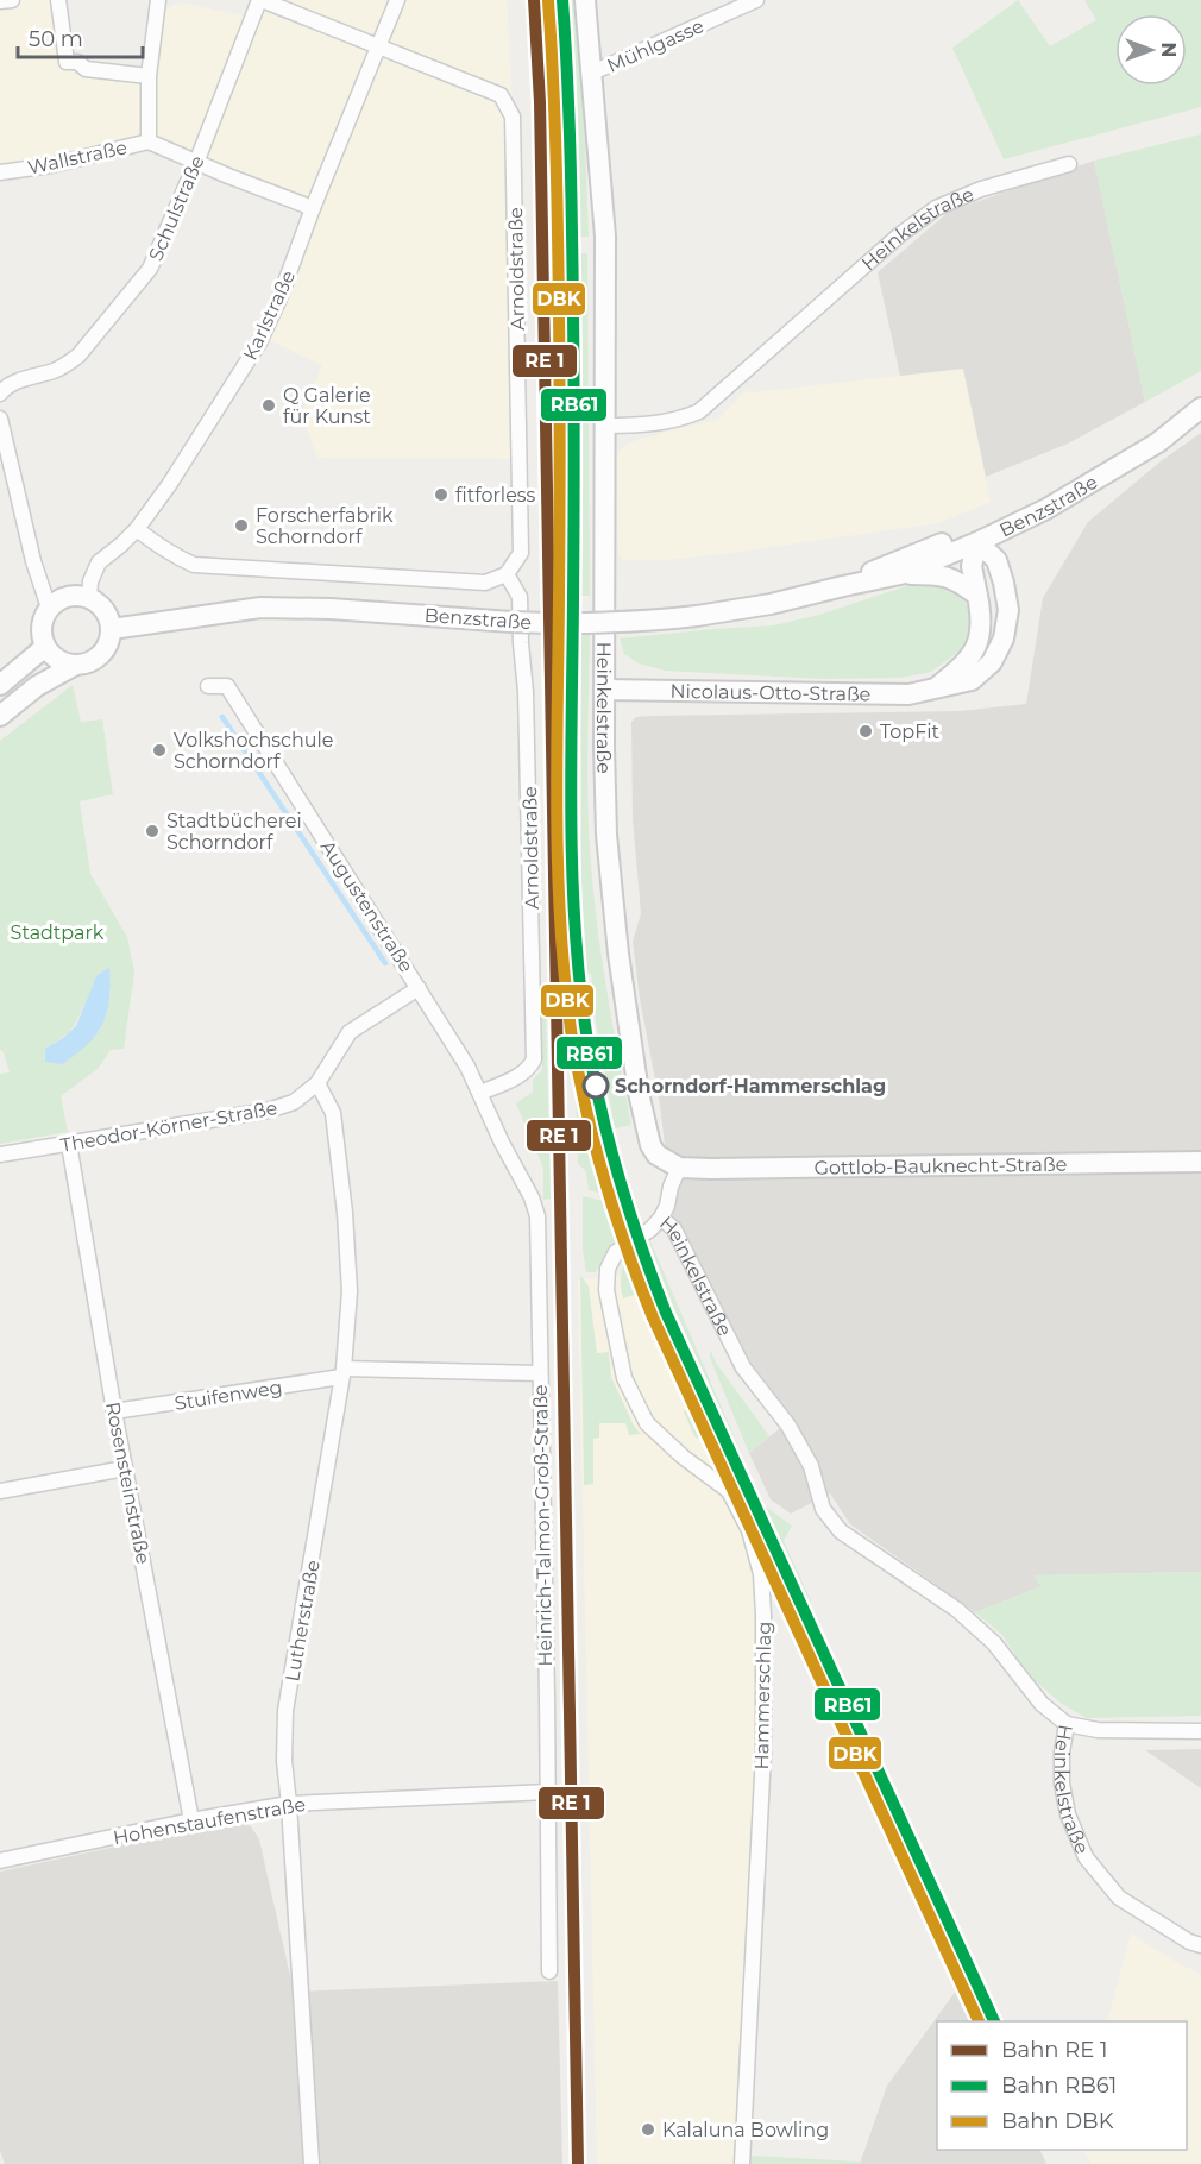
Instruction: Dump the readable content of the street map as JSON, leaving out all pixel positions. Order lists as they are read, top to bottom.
{
  "streets": {
    "street": [
      "Mühlgasse",
      "Wallstraße",
      "Schulstraße",
      "Heinkelstraße",
      "Arnoldstraße",
      "Karlstraße",
      "Benzstraße",
      "Nicolaus-Otto-Straße",
      "Augustenstraße",
      "Theodor-Körner-Straße",
      "Gottlob-Bauknecht-Straße",
      "Stuifenweg",
      "Rosensteinstraße",
      "Heinrich-Talmon-Groß-Straße",
      "Lutherstraße",
      "Hammerschlag",
      "Hohenstaufenstraße"
    ]
  },
  "crossings": [
    ["Mühlgasse", "Heinkelstraße"],
    ["Wallstraße", "Schulstraße"],
    ["Wallstraße", "Karlstraße"],
    ["Schulstraße", "Arnoldstraße"],
    ["Heinkelstraße", "Nicolaus-Otto-Straße"],
    ["Heinkelstraße", "Gottlob-Bauknecht-Straße"],
    ["Heinkelstraße", "Hammerschlag"],
    ["Arnoldstraße", "Karlstraße"],
    ["Arnoldstraße", "Augustenstraße"],
    ["Arnoldstraße", "Heinrich-Talmon-Groß-Straße"],
    ["Karlstraße", "Benzstraße"],
    ["Benzstraße", "Nicolaus-Otto-Straße"],
    ["Augustenstraße", "Theodor-Körner-Straße"],
    ["Augustenstraße", "Heinrich-Talmon-Groß-Straße"],
    ["Theodor-Körner-Straße", "Rosensteinstraße"],
    ["Theodor-Körner-Straße", "Lutherstraße"],
    ["Stuifenweg", "Rosensteinstraße"],
    ["Stuifenweg", "Heinrich-Talmon-Groß-Straße"],
    ["Stuifenweg", "Lutherstraße"],
    ["Rosensteinstraße", "Hohenstaufenstraße"],
    ["Heinrich-Talmon-Groß-Straße", "Hohenstaufenstraße"],
    ["Lutherstraße", "Hohenstaufenstraße"]
  ],
  "parks": ["Stadtpark"],
  "places": [
    "Q Galerie für Kunst",
    "fitforless",
    "Forscherfabrik Schorndorf",
    "TopFit",
    "Volkshochschule Schorndorf",
    "Stadtbücherei Schorndorf",
    "Schorndorf-Hammerschlag",
    "Kalaluna Bowling"
  ],
  "lines": ["rail line RB61", "rail line DBK"],
  "legend": ["Bahn RE 1", "Bahn RB61", "Bahn DBK"],
  "scale_bar": "50 m",
  "north": "right"
}
